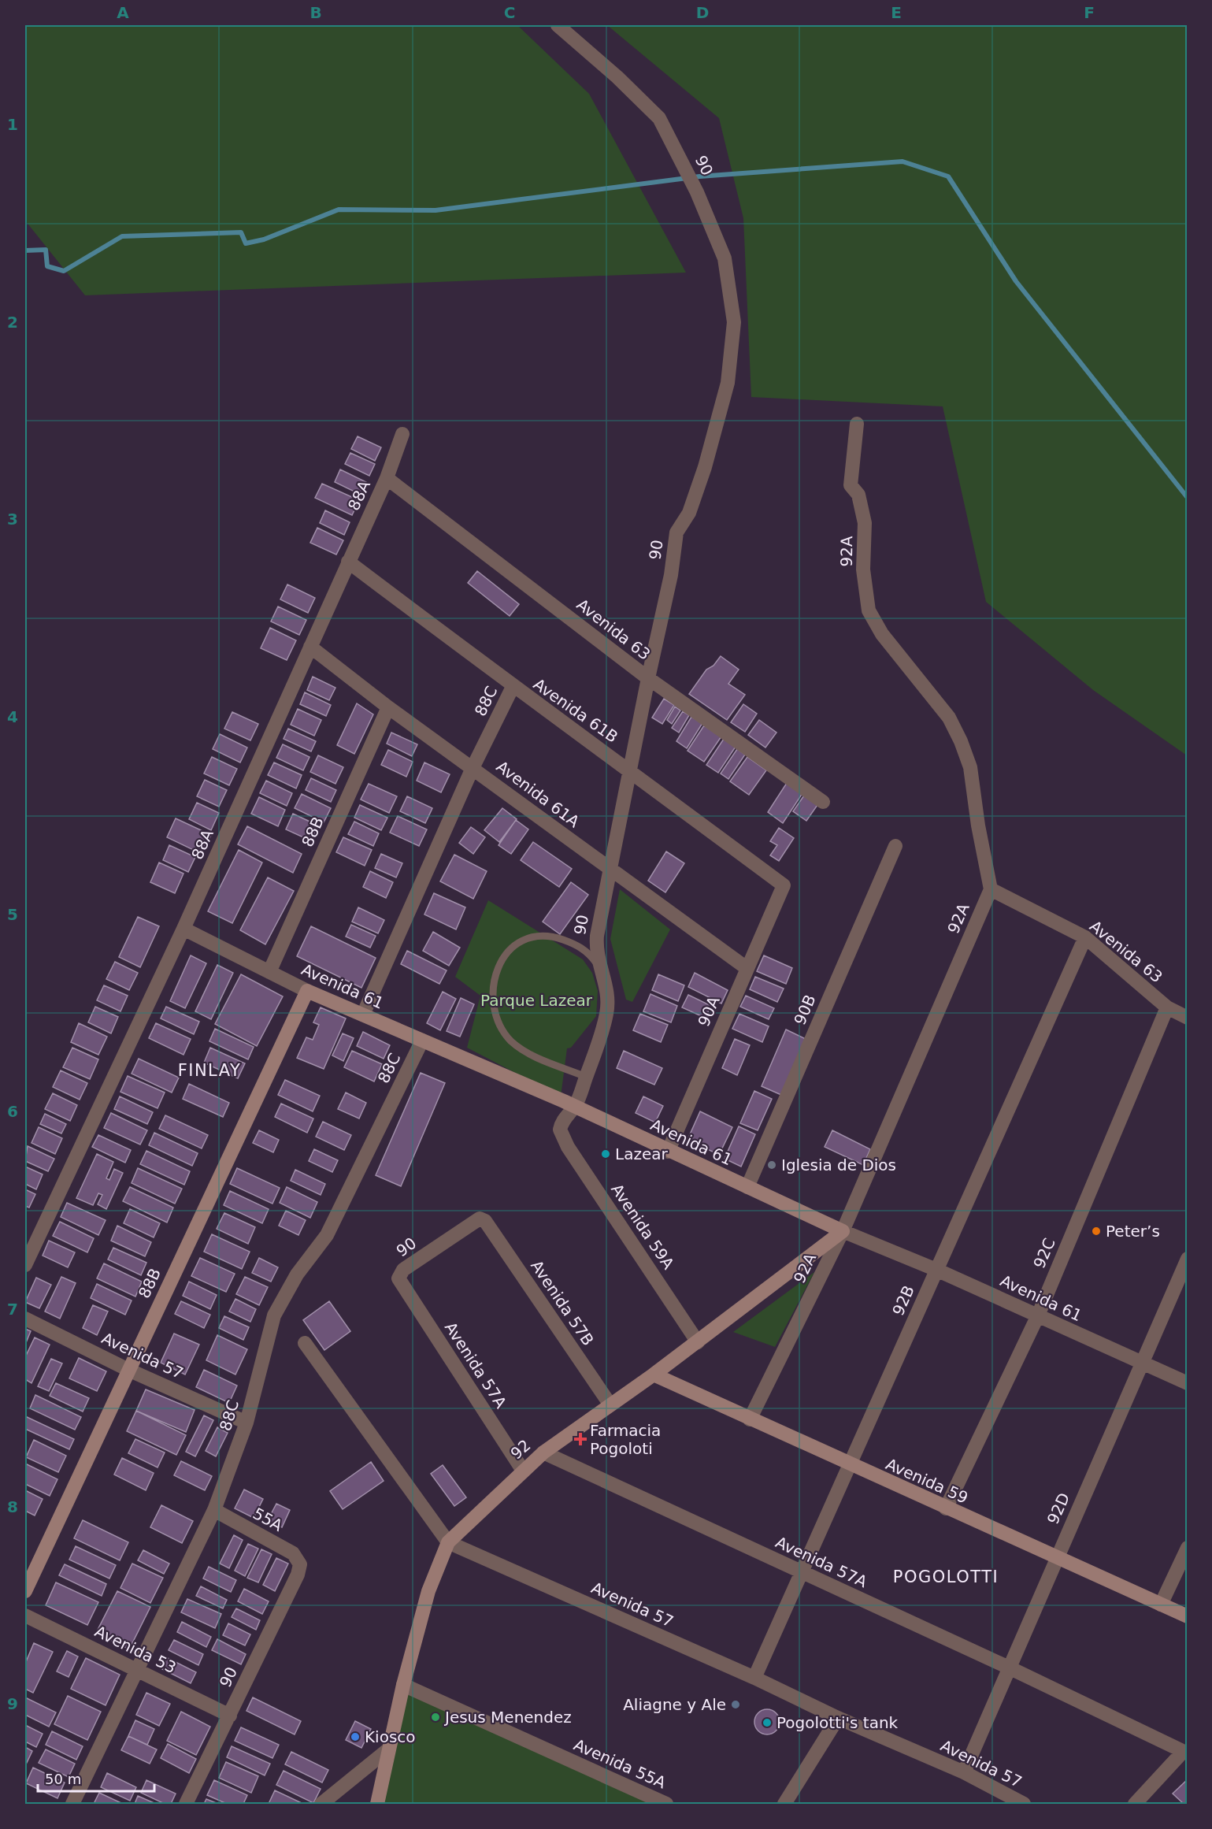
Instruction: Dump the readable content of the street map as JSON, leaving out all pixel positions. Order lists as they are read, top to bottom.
{
  "streets": {
    "street": [
      "90",
      "88A",
      "92A",
      "Avenida 63",
      "88C",
      "Avenida 61B",
      "Avenida 61A",
      "88B",
      "Avenida 61",
      "90B",
      "90A",
      "Avenida 59A",
      "92C",
      "92B",
      "Avenida 57B",
      "Avenida 57",
      "Avenida 57A",
      "92",
      "Avenida 59",
      "92D",
      "55A",
      "Avenida 53",
      "Avenida 55A"
    ]
  },
  "crossings": [
    ["90", "Avenida 63"],
    ["90", "Avenida 61B"],
    ["90", "Avenida 61A"],
    ["90", "Avenida 61"],
    ["90", "Avenida 59A"],
    ["90", "Avenida 57B"],
    ["90", "Avenida 57A"],
    ["90", "55A"],
    ["90", "Avenida 53"],
    ["88A", "Avenida 63"],
    ["88A", "Avenida 61B"],
    ["88A", "Avenida 61A"],
    ["88A", "Avenida 61"],
    ["92A", "Avenida 63"],
    ["92A", "Avenida 61"],
    ["92A", "92"],
    ["92A", "Avenida 59"],
    ["Avenida 63", "92C"],
    ["Avenida 63", "92B"],
    ["88C", "Avenida 61B"],
    ["88C", "Avenida 61A"],
    ["88C", "Avenida 61"],
    ["88C", "Avenida 57"],
    ["88C", "55A"],
    ["88C", "Avenida 53"],
    ["Avenida 61B", "90A"],
    ["Avenida 61A", "88B"],
    ["Avenida 61A", "90A"],
    ["88B", "Avenida 61"],
    ["88B", "Avenida 57"],
    ["Avenida 61", "90B"],
    ["Avenida 61", "90A"],
    ["Avenida 61", "92C"],
    ["Avenida 61", "92B"],
    ["Avenida 61", "92"],
    ["Avenida 61", "92D"],
    ["Avenida 59A", "92"],
    ["92C", "Avenida 59"],
    ["92B", "Avenida 57"],
    ["92B", "Avenida 57A"],
    ["92B", "Avenida 59"],
    ["Avenida 57B", "92"],
    ["Avenida 57", "92"],
    ["Avenida 57", "92D"],
    ["Avenida 57A", "92"],
    ["Avenida 57A", "92D"],
    ["92", "Avenida 59"],
    ["92", "Avenida 55A"],
    ["Avenida 59", "92D"]
  ],
  "districts": ["FINLAY", "POGOLOTTI"],
  "parks": ["Parque Lazear"],
  "places": {
    "other": [
      "Lazear",
      "Iglesia de Dios",
      "Peter’s",
      "Aliagne y Ale",
      "Jesus Menendez",
      "Pogolotti's tank",
      "Kiosco"
    ],
    "health": ["Farmacia Pogoloti"]
  },
  "scale_bar": "50 m",
  "grid": {
    "columns": [
      "A",
      "B",
      "C",
      "D",
      "E",
      "F"
    ],
    "rows": [
      "1",
      "2",
      "3",
      "4",
      "5",
      "6",
      "7",
      "8",
      "9"
    ]
  }
}
